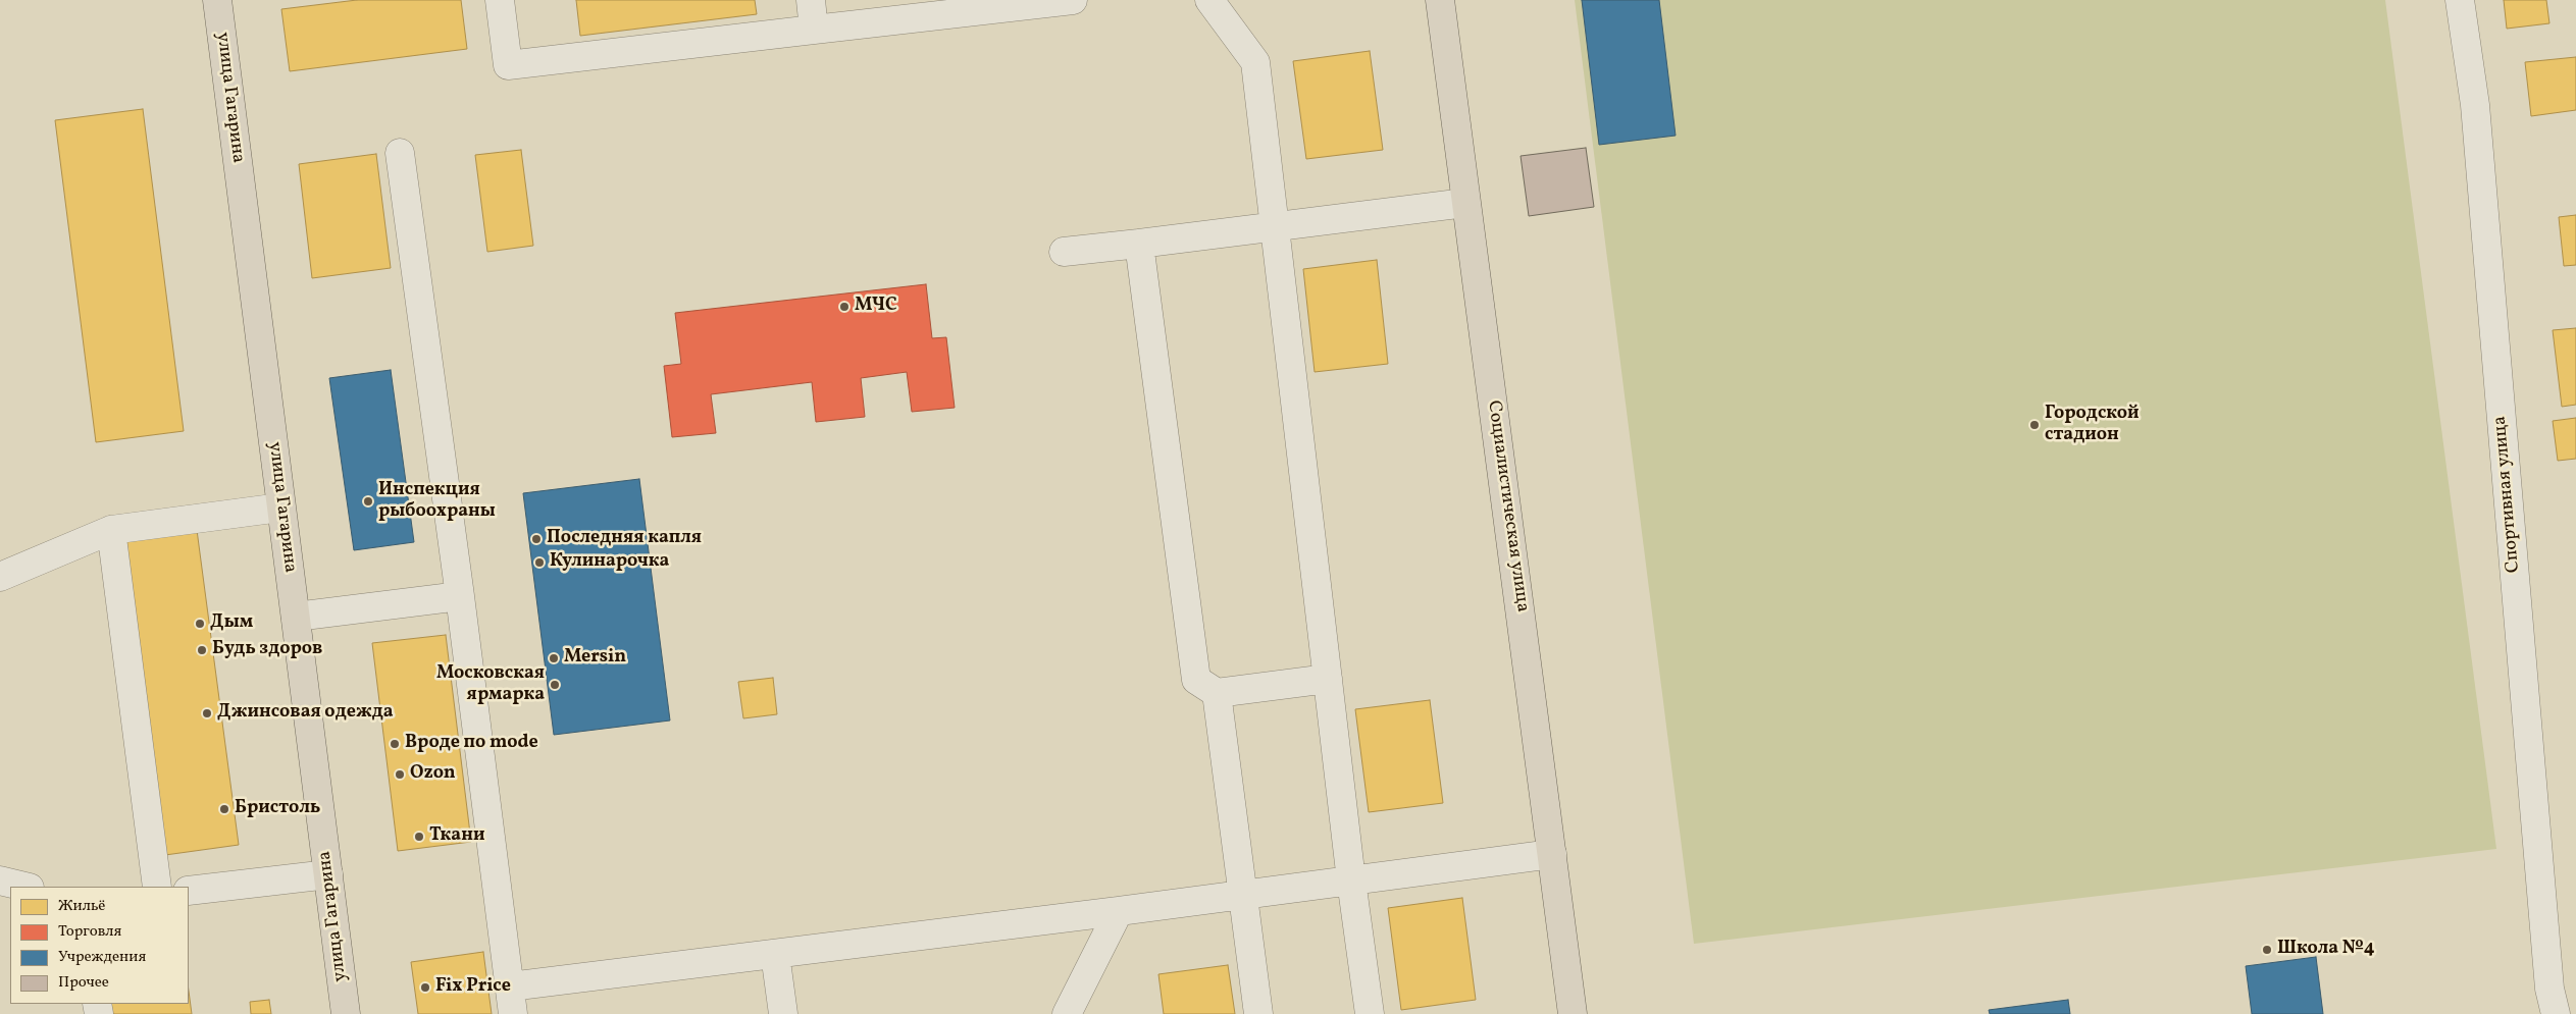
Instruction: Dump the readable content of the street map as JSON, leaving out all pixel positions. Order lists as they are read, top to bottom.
{
  "streets": {
    "main road": ["улица Гагарина", "Социалистическая улица"],
    "street": ["Спортивная улица"]
  },
  "places": [
    "МЧС",
    "Городской стадион",
    "Инспекция рыбоохраны",
    "Последняя капля",
    "Кулинарочка",
    "Дым",
    "Будь здоров",
    "Mersin",
    "Московская ярмарка",
    "Джинсовая одежда",
    "Вроде по mode",
    "Ozon",
    "Бристоль",
    "Ткани",
    "Школа №4",
    "Fix Price"
  ],
  "legend": [
    "Жильё",
    "Торговля",
    "Учреждения",
    "Прочее"
  ]
}
